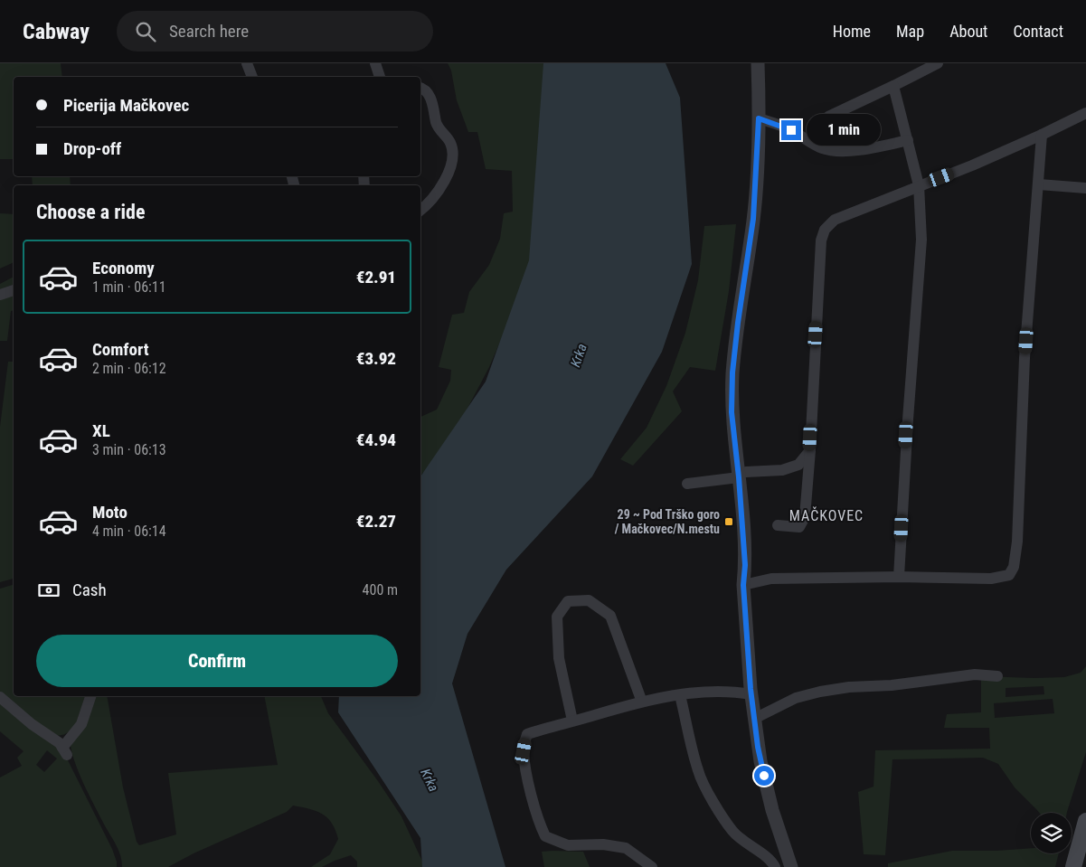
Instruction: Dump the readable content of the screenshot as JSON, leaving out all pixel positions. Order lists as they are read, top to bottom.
{
  "districts": ["MAČKOVEC"],
  "water": ["Krka"],
  "places": {
    "transit": ["29 ~ Pod Trško goro / Mačkovec/N.mestu"]
  },
  "page": {
    "header": "Cabway",
    "search": "Search here",
    "nav": [
      "Home",
      "Map",
      "About",
      "Contact"
    ],
    "banner": ["Picerija Mačkovec", "Drop-off"],
    "bubble": "1 min",
    "heading": "Choose a ride",
    "list": [
      {
        "name": "Economy",
        "note": "1 min · 06:11",
        "value": "€2.91"
      },
      {
        "name": "Comfort",
        "note": "2 min · 06:12",
        "value": "€3.92"
      },
      {
        "name": "XL",
        "note": "3 min · 06:13",
        "value": "€4.94"
      },
      {
        "name": "Moto",
        "note": "4 min · 06:14",
        "value": "€2.27"
      }
    ],
    "pay": ["Cash", "400 m"],
    "buttons": "Confirm"
  }
}
